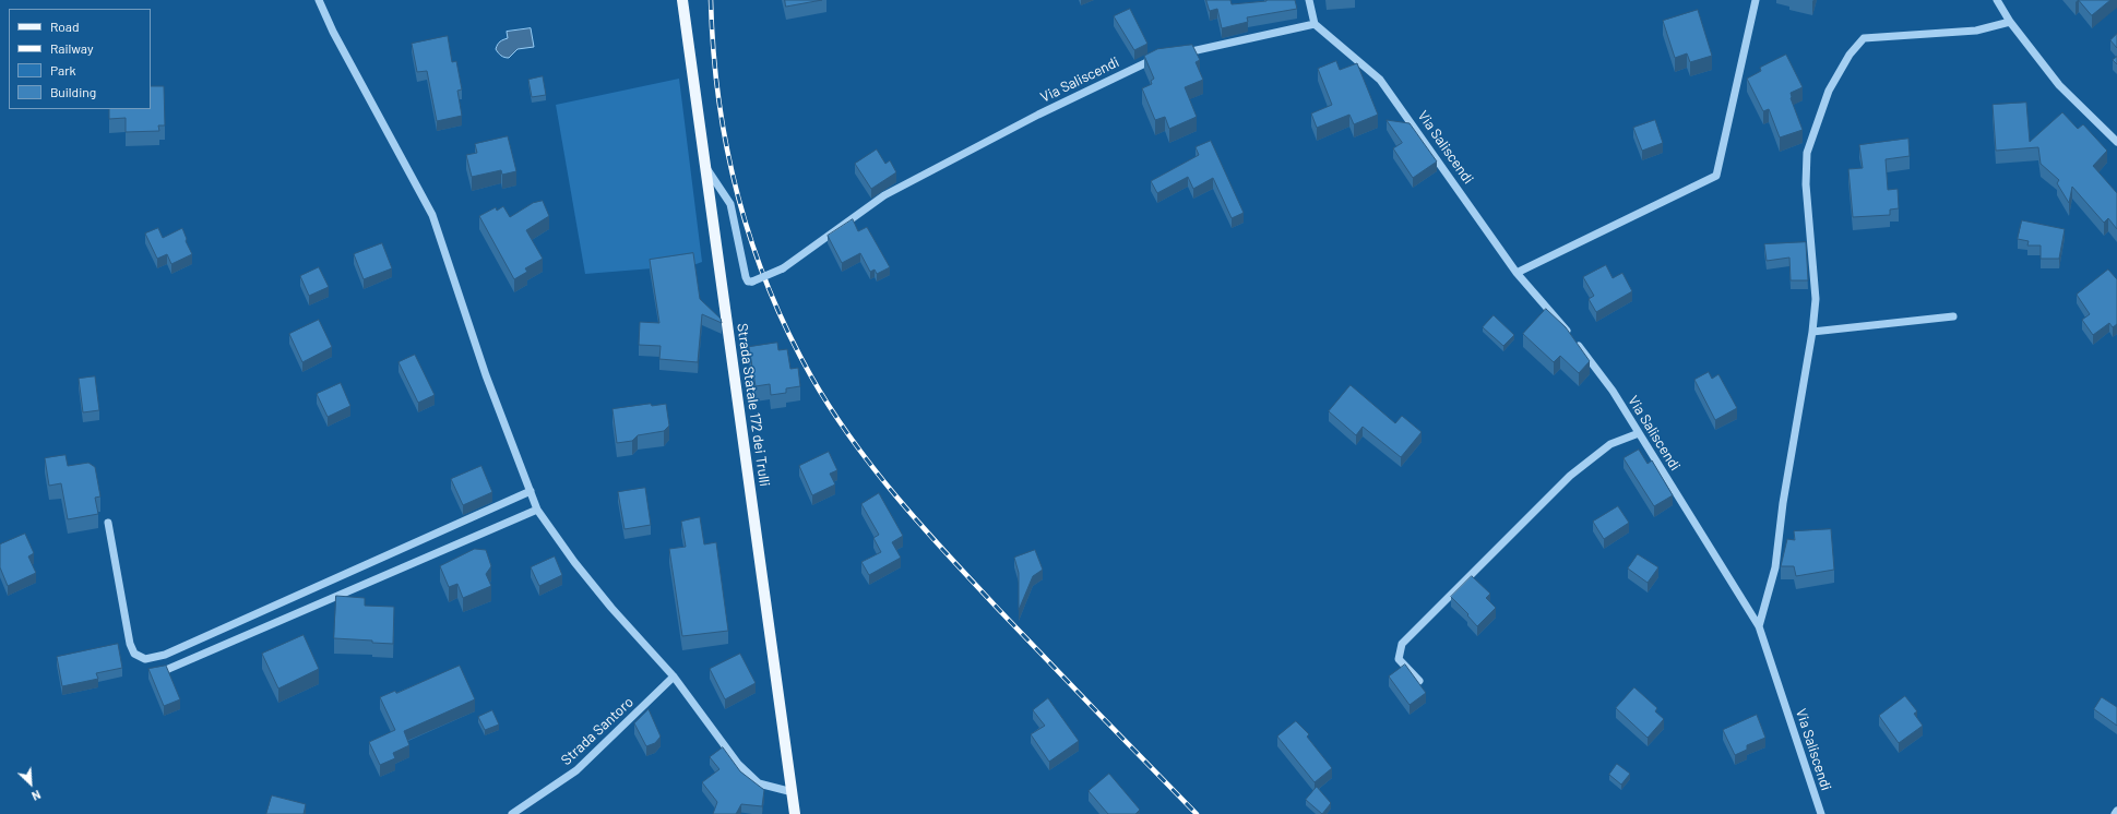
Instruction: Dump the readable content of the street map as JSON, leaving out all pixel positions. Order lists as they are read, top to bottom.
{
  "streets": {
    "main road": ["Strada Statale 172 dei Trulli"],
    "street": ["Via Saliscendi", "Strada Santoro"]
  },
  "crossings": [
    ["Via Saliscendi", "Strada Statale 172 dei Trulli"]
  ],
  "legend": [
    "Road",
    "Railway",
    "Park",
    "Building"
  ],
  "north": "bottom right"
}
